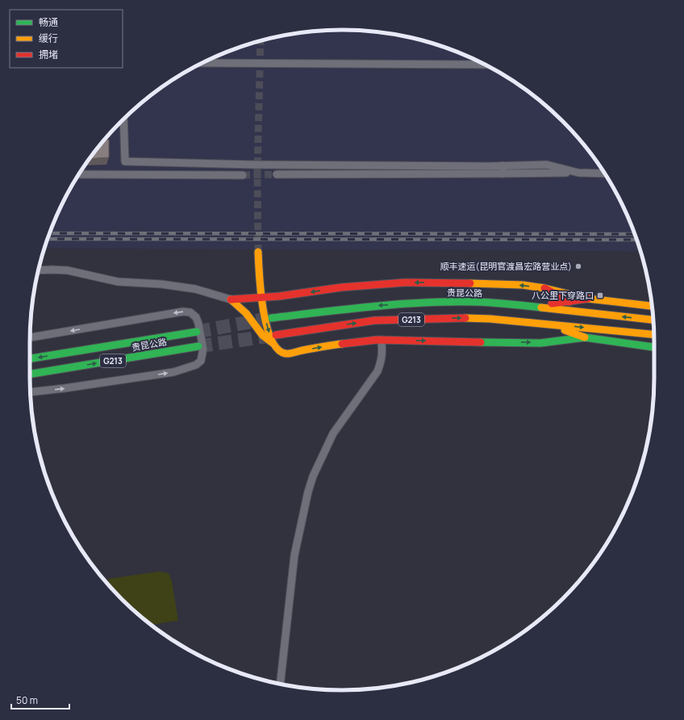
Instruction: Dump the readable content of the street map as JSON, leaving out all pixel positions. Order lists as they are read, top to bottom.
{
  "streets": {
    "main road": ["贵昆公路", "G213"]
  },
  "places": {
    "other": ["顺丰速运(昆明官渡昌宏路营业点)"],
    "transit": ["八公里下穿路口"]
  },
  "legend": ["畅通", "缓行", "拥堵"],
  "scale_bar": "50 m"
}
